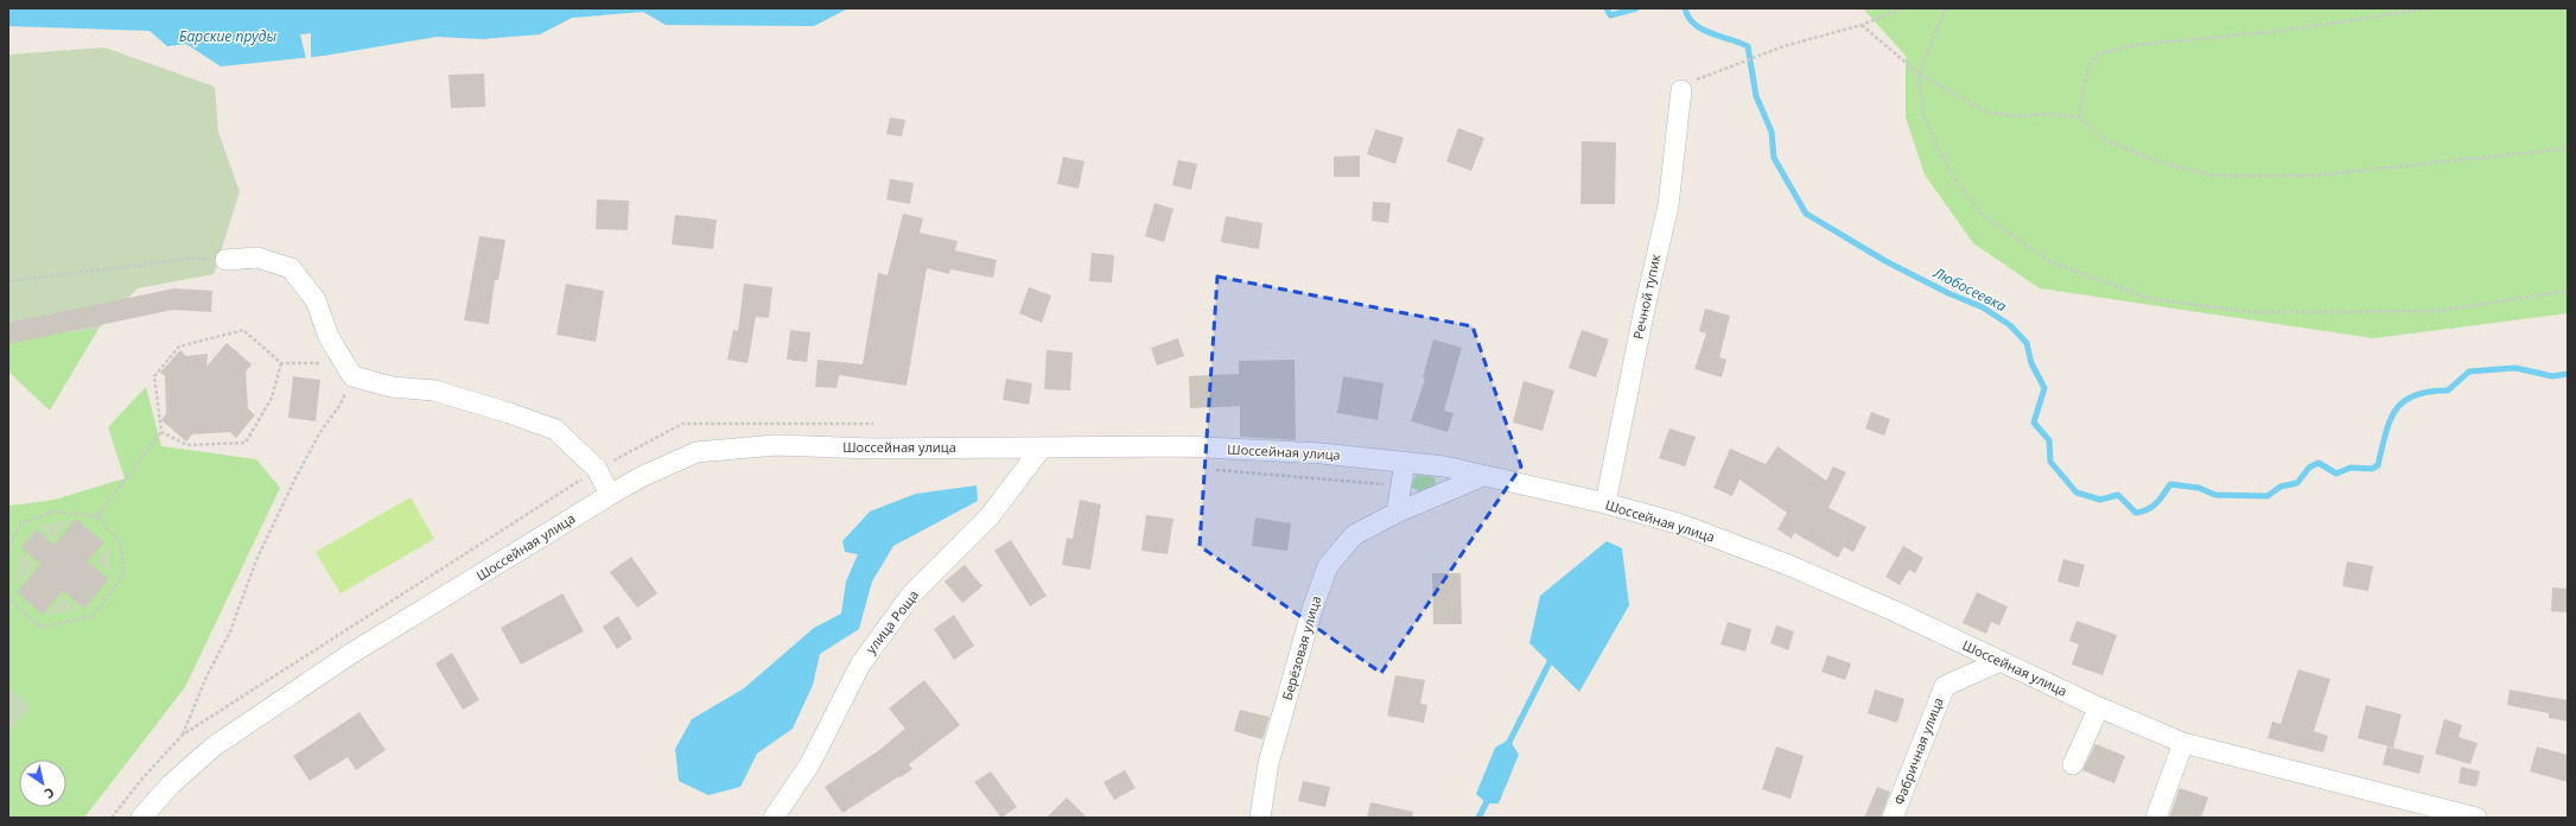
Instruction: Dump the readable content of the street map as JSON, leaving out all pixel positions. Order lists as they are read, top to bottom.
{
  "streets": {
    "street": [
      "Речной тупик",
      "Шоссейная улица",
      "улица Роща",
      "Берёзовая улица",
      "Фабричная улица"
    ]
  },
  "crossings": [
    ["Речной тупик", "Шоссейная улица"],
    ["Шоссейная улица", "улица Роща"],
    ["Шоссейная улица", "Берёзовая улица"],
    ["Шоссейная улица", "Фабричная улица"]
  ],
  "water": ["Барские пруды", "Любосеевка"],
  "north": "bottom right"
}
